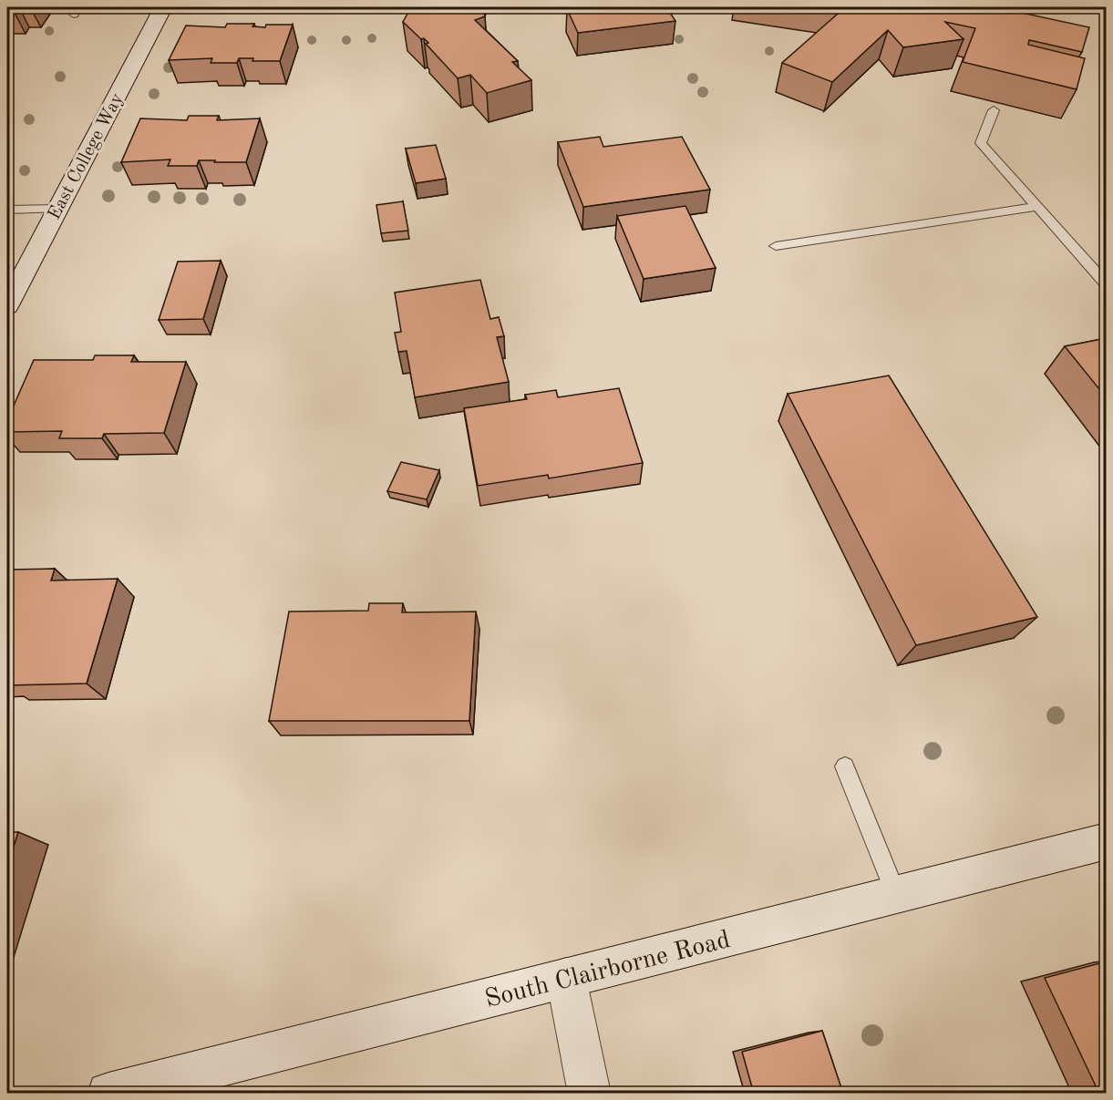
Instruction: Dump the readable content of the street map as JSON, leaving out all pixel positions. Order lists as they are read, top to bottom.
{
  "streets": {
    "street": ["East College Way", "South Clairborne Road"]
  }
}
